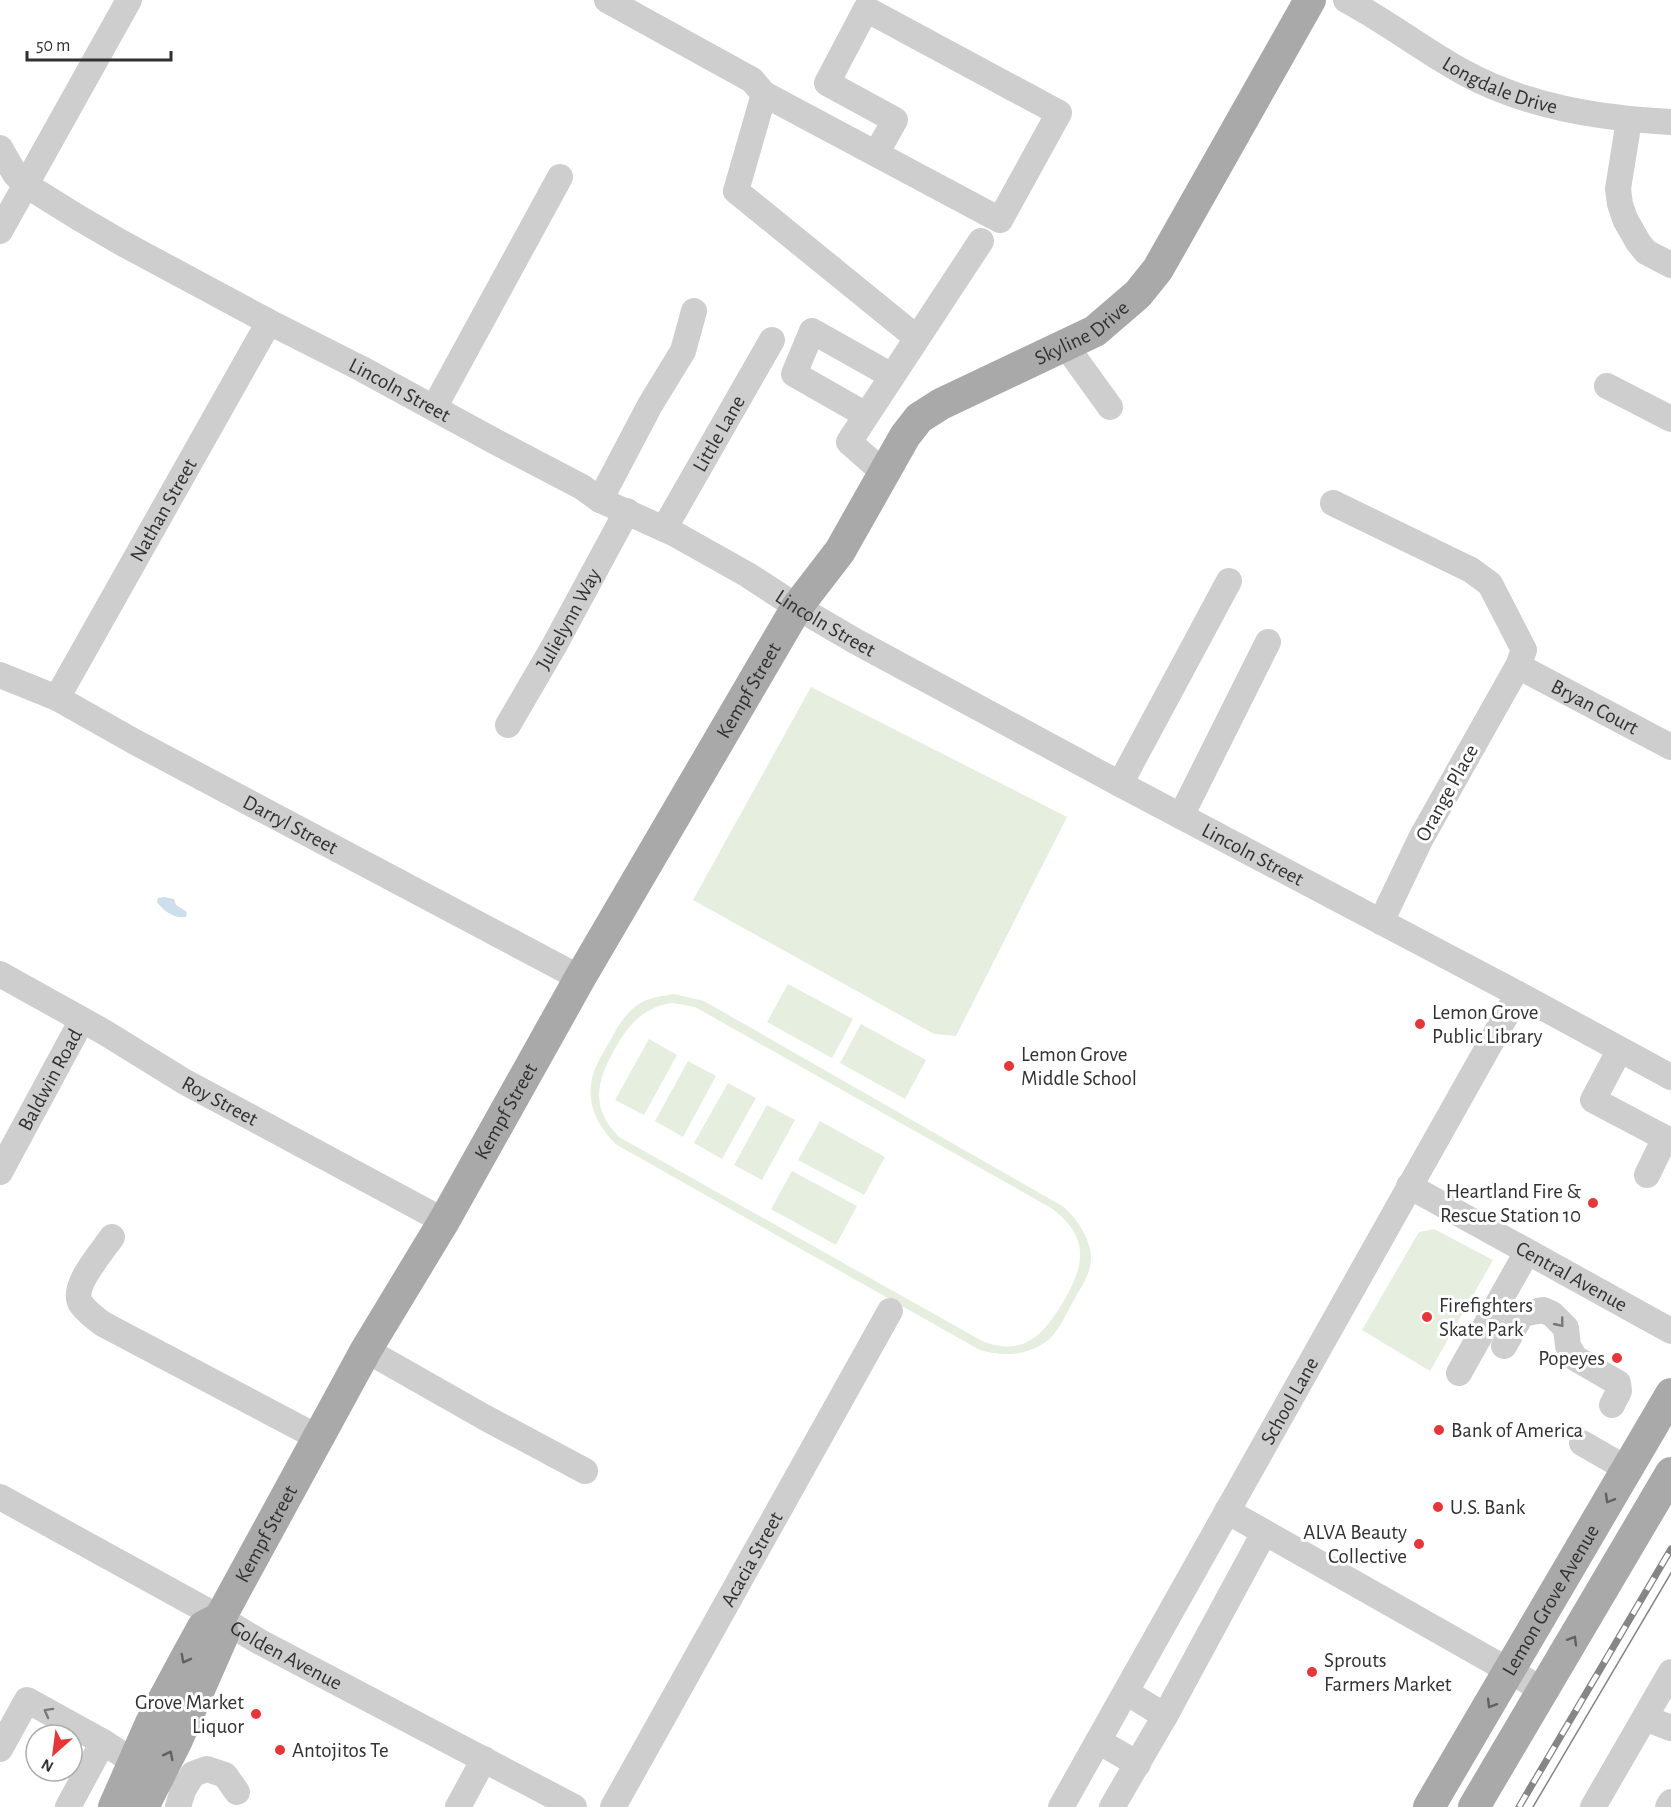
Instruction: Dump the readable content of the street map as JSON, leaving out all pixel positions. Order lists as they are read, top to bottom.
{
  "streets": {
    "main road": ["Skyline Drive", "Kempf Street", "Lemon Grove Avenue"],
    "street": [
      "Longdale Drive",
      "Lincoln Street",
      "Little Lane",
      "Nathan Street",
      "Julielynn Way",
      "Bryan Court",
      "Orange Place",
      "Darryl Street",
      "Baldwin Road",
      "Roy Street",
      "Central Avenue",
      "School Lane",
      "Acacia Street",
      "Golden Avenue"
    ]
  },
  "crossings": [
    ["Skyline Drive", "Lincoln Street"],
    ["Skyline Drive", "Kempf Street"],
    ["Lincoln Street", "Little Lane"],
    ["Lincoln Street", "Nathan Street"],
    ["Lincoln Street", "Julielynn Way"],
    ["Lincoln Street", "Kempf Street"],
    ["Lincoln Street", "Orange Place"],
    ["Lincoln Street", "School Lane"],
    ["Nathan Street", "Darryl Street"],
    ["Kempf Street", "Darryl Street"],
    ["Kempf Street", "Roy Street"],
    ["Kempf Street", "Golden Avenue"],
    ["Bryan Court", "Orange Place"],
    ["Baldwin Road", "Roy Street"],
    ["Central Avenue", "School Lane"]
  ],
  "places": [
    "Lemon Grove Public Library",
    "Lemon Grove Middle School",
    "Heartland Fire & Rescue Station 10",
    "Firefighters Skate Park",
    "Popeyes",
    "Bank of America",
    "U.S. Bank",
    "ALVA Beauty Collective",
    "Sprouts Farmers Market",
    "Grove Market Liquor",
    "Antojitos Te"
  ],
  "scale_bar": "50 m",
  "north": "bottom left"
}
